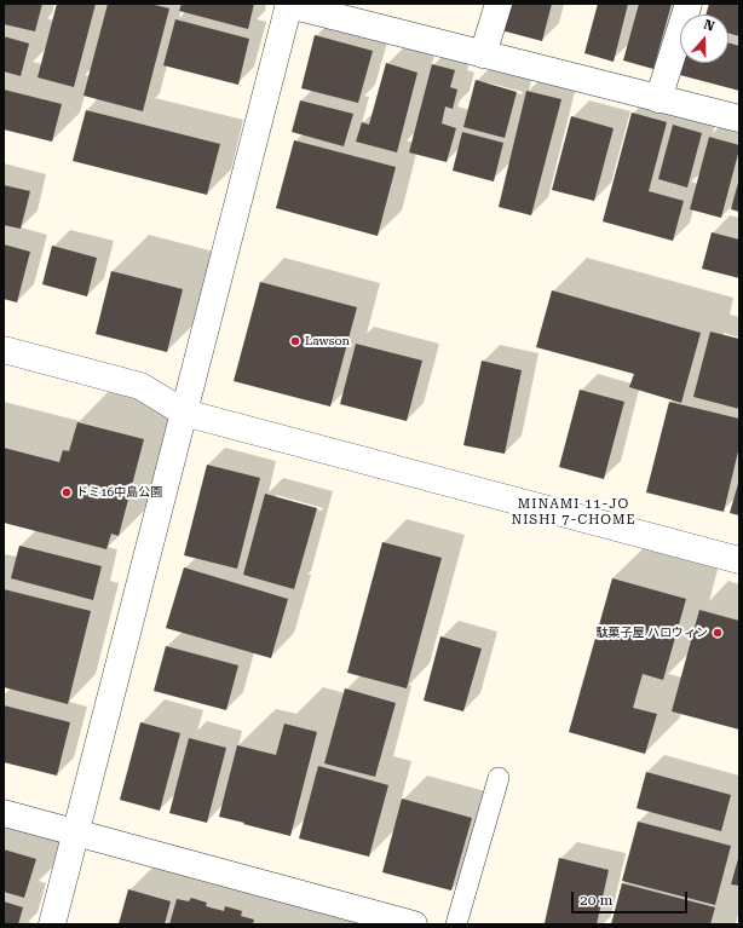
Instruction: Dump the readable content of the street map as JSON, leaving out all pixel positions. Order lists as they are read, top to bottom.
{
  "districts": ["MINAMI 11-JO NISHI 7-CHOME"],
  "places": ["Lawson", "ドミ16中島公園", "駄菓子屋 ハロウィン"],
  "scale_bar": "20 m",
  "north": "top"
}
